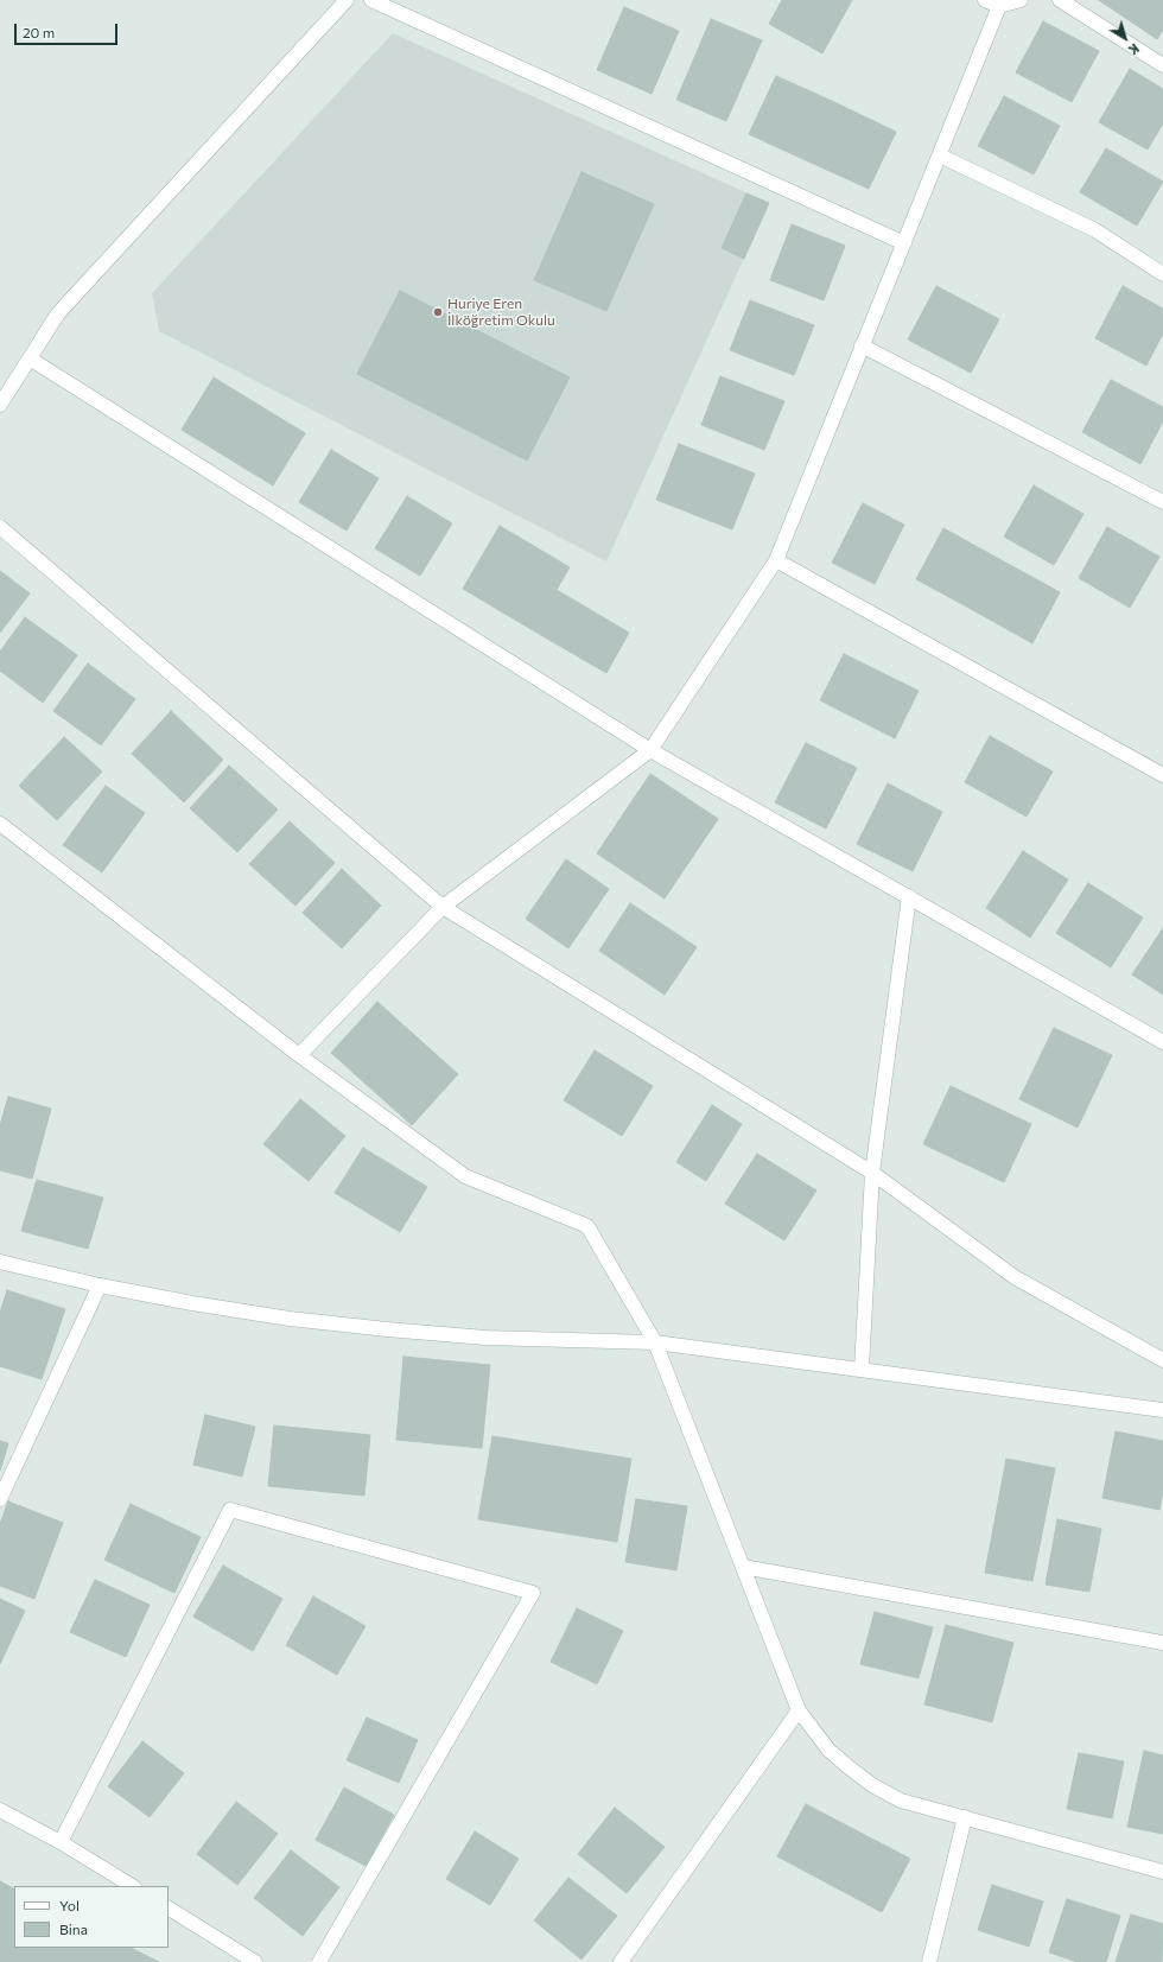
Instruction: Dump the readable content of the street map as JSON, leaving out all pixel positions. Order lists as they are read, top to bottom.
{
  "places": ["Huriye Eren İlköğretim Okulu"],
  "legend": ["Yol", "Bina"],
  "scale_bar": "20 m",
  "north": "bottom right"
}
